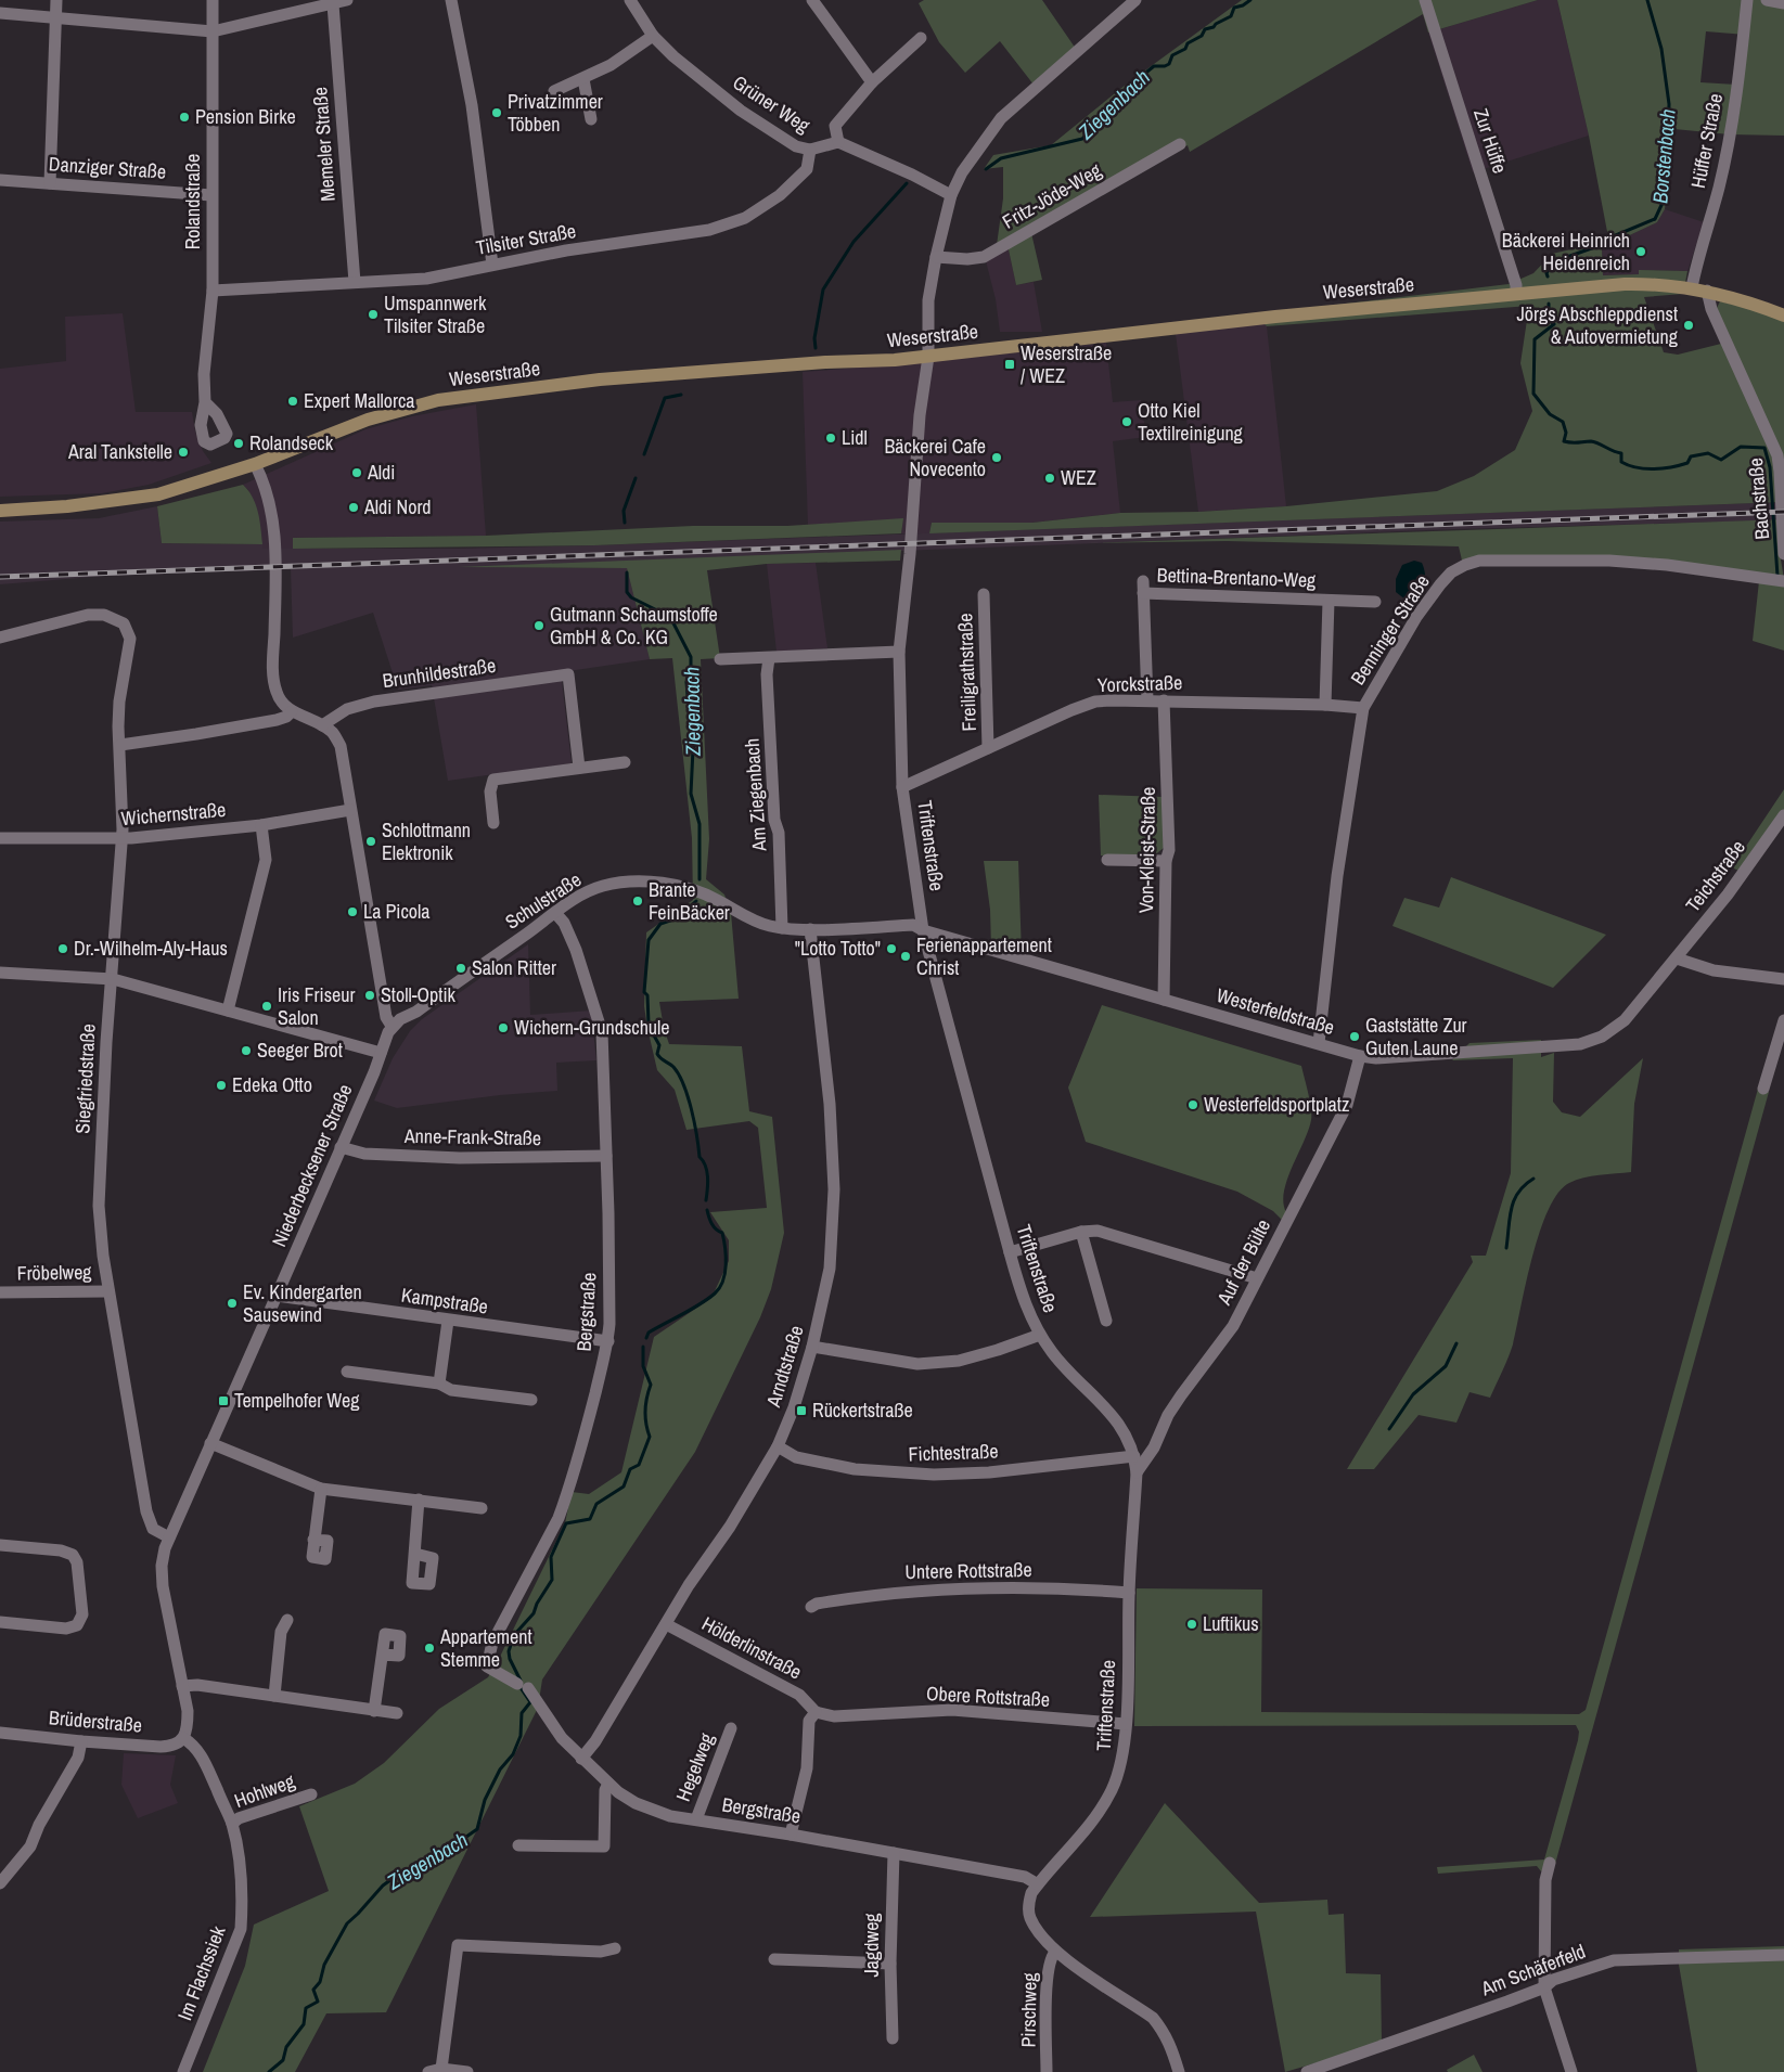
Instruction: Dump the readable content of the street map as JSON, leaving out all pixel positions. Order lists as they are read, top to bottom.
{
  "streets": {
    "street": [
      "Grüner Weg",
      "Zur Hüffe",
      "Hüffer Straße",
      "Memeler Straße",
      "Danziger Straße",
      "Fritz-Jöde-Weg",
      "Rolandstraße",
      "Tilsiter Straße",
      "Weserstraße",
      "Bachstraße",
      "Bettina-Brentano-Weg",
      "Benninger Straße",
      "Freiligrathstraße",
      "Brunhildestraße",
      "Yorckstraße",
      "Am Ziegenbach",
      "Wichernstraße",
      "Triftenstraße",
      "Von-Kleist-Straße",
      "Teichstraße",
      "Schulstraße",
      "Westerfeldstraße",
      "Siegfriedstraße",
      "Anne-Frank-Straße",
      "Niederbecksener Straße",
      "Auf der Bülte",
      "Fröbelweg",
      "Kampstraße",
      "Bergstraße",
      "Arndtstraße",
      "Fichtestraße",
      "Untere Rottstraße",
      "Hölderlinstraße",
      "Obere Rottstraße",
      "Brüderstraße",
      "Hegelweg",
      "Hohlweg",
      "Jagdweg",
      "Am Schäferfeld",
      "Im Flachssiek",
      "Pirschweg"
    ]
  },
  "crossings": [
    ["Grüner Weg", "Tilsiter Straße"],
    ["Zur Hüffe", "Weserstraße"],
    ["Hüffer Straße", "Weserstraße"],
    ["Memeler Straße", "Tilsiter Straße"],
    ["Danziger Straße", "Rolandstraße"],
    ["Fritz-Jöde-Weg", "Triftenstraße"],
    ["Rolandstraße", "Tilsiter Straße"],
    ["Weserstraße", "Bachstraße"],
    ["Weserstraße", "Triftenstraße"],
    ["Bettina-Brentano-Weg", "Yorckstraße"],
    ["Benninger Straße", "Yorckstraße"],
    ["Benninger Straße", "Westerfeldstraße"],
    ["Freiligrathstraße", "Yorckstraße"],
    ["Yorckstraße", "Triftenstraße"],
    ["Yorckstraße", "Von-Kleist-Straße"],
    ["Am Ziegenbach", "Schulstraße"],
    ["Wichernstraße", "Siegfriedstraße"],
    ["Triftenstraße", "Schulstraße"],
    ["Triftenstraße", "Westerfeldstraße"],
    ["Triftenstraße", "Auf der Bülte"],
    ["Triftenstraße", "Bergstraße"],
    ["Triftenstraße", "Fichtestraße"],
    ["Triftenstraße", "Untere Rottstraße"],
    ["Triftenstraße", "Obere Rottstraße"],
    ["Triftenstraße", "Pirschweg"],
    ["Von-Kleist-Straße", "Westerfeldstraße"],
    ["Teichstraße", "Westerfeldstraße"],
    ["Schulstraße", "Westerfeldstraße"],
    ["Schulstraße", "Niederbecksener Straße"],
    ["Schulstraße", "Bergstraße"],
    ["Schulstraße", "Arndtstraße"],
    ["Westerfeldstraße", "Auf der Bülte"],
    ["Siegfriedstraße", "Niederbecksener Straße"],
    ["Siegfriedstraße", "Fröbelweg"],
    ["Anne-Frank-Straße", "Niederbecksener Straße"],
    ["Anne-Frank-Straße", "Bergstraße"],
    ["Niederbecksener Straße", "Kampstraße"],
    ["Niederbecksener Straße", "Brüderstraße"],
    ["Niederbecksener Straße", "Im Flachssiek"],
    ["Kampstraße", "Bergstraße"],
    ["Bergstraße", "Arndtstraße"],
    ["Bergstraße", "Hegelweg"],
    ["Bergstraße", "Jagdweg"],
    ["Arndtstraße", "Fichtestraße"],
    ["Arndtstraße", "Hölderlinstraße"],
    ["Hölderlinstraße", "Obere Rottstraße"],
    ["Brüderstraße", "Im Flachssiek"],
    ["Hohlweg", "Im Flachssiek"]
  ],
  "water": ["Ziegenbach", "Borstenbach"],
  "places": {
    "other": [
      "Privatzimmer Többen",
      "Pension Birke",
      "Bäckerei Heinrich Heidenreich",
      "Umspannwerk Tilsiter Straße",
      "Jörgs Abschleppdienst & Autovermietung",
      "Expert Mallorca",
      "Otto Kiel Textilreinigung",
      "Lidl",
      "Rolandseck",
      "Aral Tankstelle",
      "Bäckerei Cafe Novecento",
      "Aldi",
      "WEZ",
      "Aldi Nord",
      "Gutmann Schaumstoffe GmbH & Co. KG",
      "Schlottmann Elektronik",
      "Brante FeinBäcker",
      "La Picola",
      "Dr.-Wilhelm-Aly-Haus",
      "\"Lotto Totto\"",
      "Ferienappartement Christ",
      "Salon Ritter",
      "Stoll-Optik",
      "Iris Friseur Salon",
      "Wichern-Grundschule",
      "Gaststätte Zur Guten Laune",
      "Seeger Brot",
      "Edeka Otto",
      "Westerfeldsportplatz",
      "Ev. Kindergarten Sausewind",
      "Luftikus",
      "Appartement Stemme"
    ],
    "transit": ["Weserstraße / WEZ", "Tempelhofer Weg", "Rückertstraße"]
  }
}
